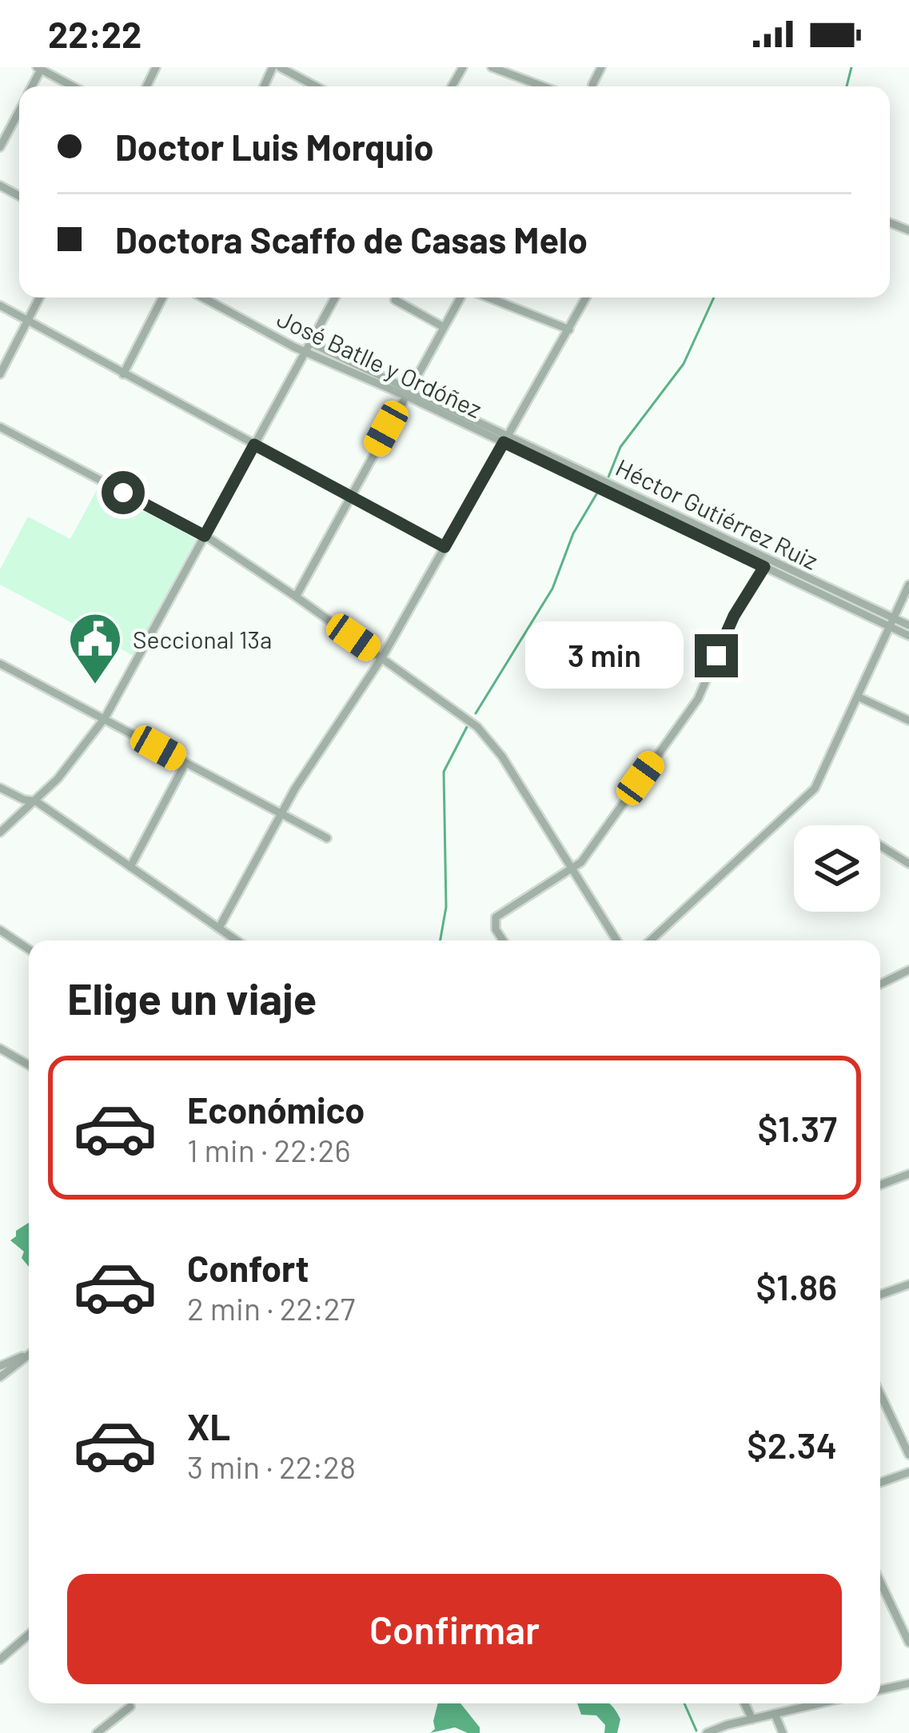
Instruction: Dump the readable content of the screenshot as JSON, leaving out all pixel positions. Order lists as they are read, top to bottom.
{
  "streets": {
    "street": ["José Batlle y Ordóñez", "Héctor Gutiérrez Ruiz"]
  },
  "crossings": [
    ["José Batlle y Ordóñez", "Héctor Gutiérrez Ruiz"]
  ],
  "places": {
    "public building": ["Seccional 13a"]
  },
  "page": {
    "status": "22:22",
    "banner": ["Doctor Luis Morquio", "Doctora Scaffo de Casas Melo"],
    "bubble": "3 min",
    "heading": "Elige un viaje",
    "list": [
      {
        "name": "Económico",
        "note": "1 min · 22:26",
        "value": "$1.37"
      },
      {
        "name": "Confort",
        "note": "2 min · 22:27",
        "value": "$1.86"
      },
      {
        "name": "XL",
        "note": "3 min · 22:28",
        "value": "$2.34"
      }
    ],
    "buttons": "Confirmar"
  }
}
